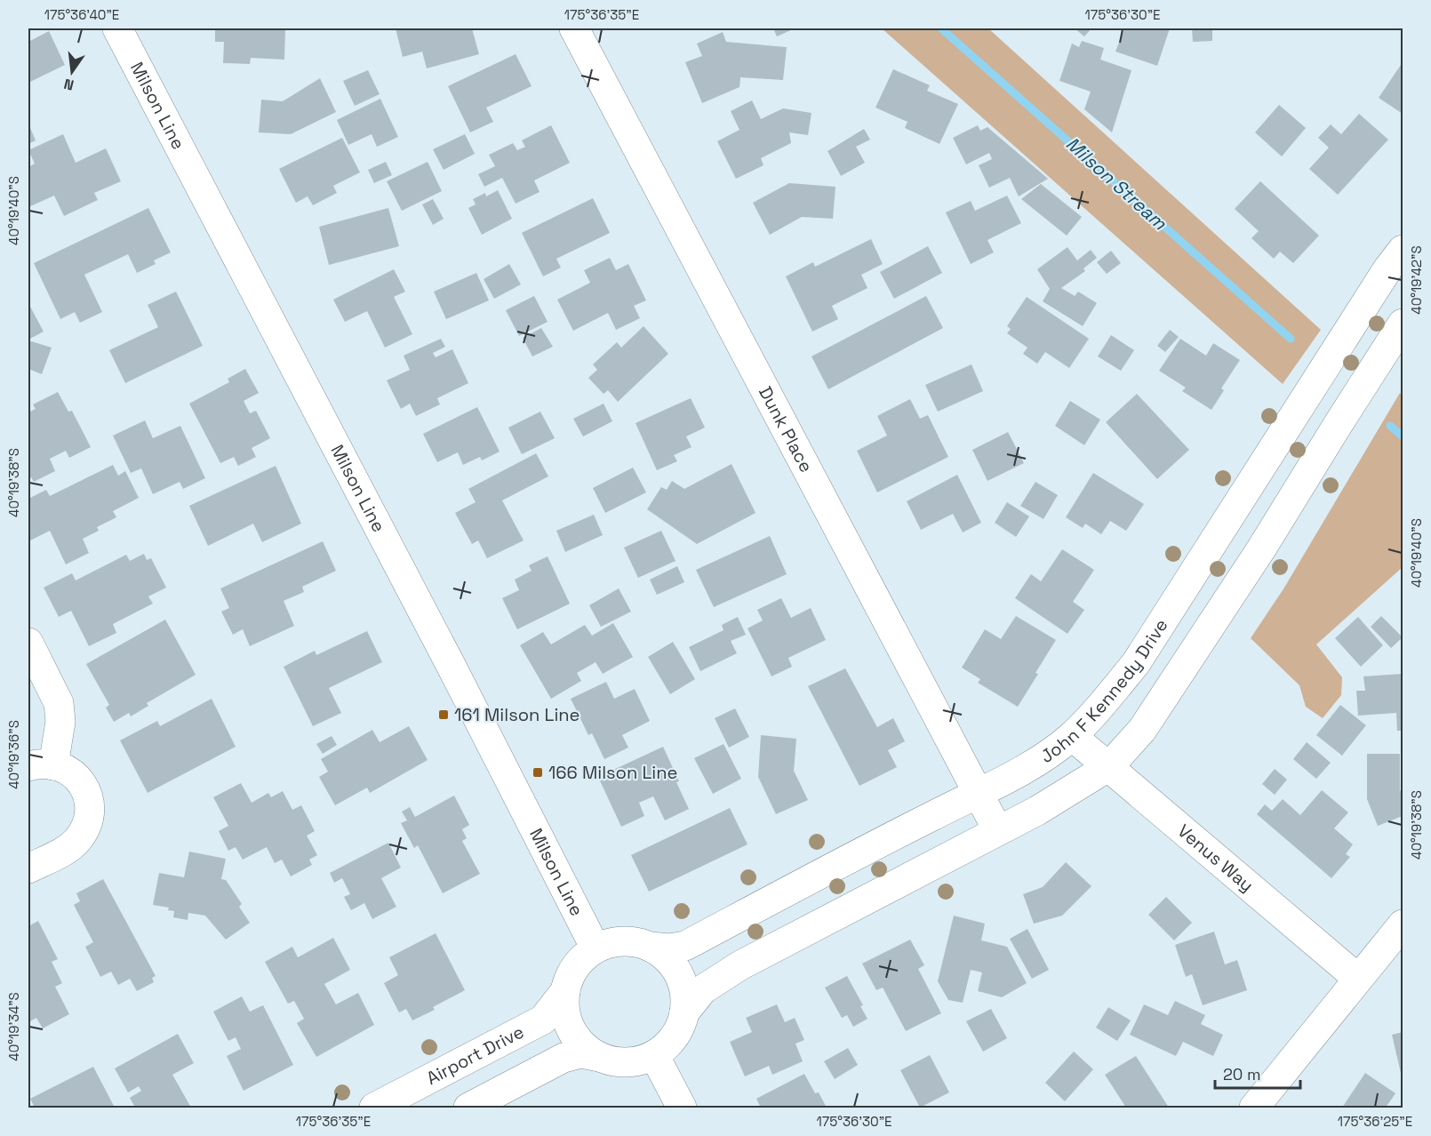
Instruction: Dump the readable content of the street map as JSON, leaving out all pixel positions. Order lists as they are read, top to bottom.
{
  "streets": {
    "main road": [
      "Milson Line",
      "Dunk Place",
      "John F Kennedy Drive",
      "Venus Way",
      "Airport Drive"
    ]
  },
  "crossings": [
    ["Milson Line", "John F Kennedy Drive"],
    ["Milson Line", "Airport Drive"],
    ["Dunk Place", "John F Kennedy Drive"],
    ["John F Kennedy Drive", "Venus Way"],
    ["John F Kennedy Drive", "Airport Drive"]
  ],
  "water": ["Milson Stream"],
  "places": {
    "transit": ["161 Milson Line", "166 Milson Line"]
  },
  "scale_bar": "20 m",
  "north": "bottom",
  "coordinates": [
    "175°36'40\"E",
    "175°36'35\"E",
    "175°36'30\"E",
    "40°19'40\"S",
    "40°19'42\"S",
    "40°19'38\"S",
    "40°19'36\"S",
    "40°19'34\"S",
    "175°36'25\"E"
  ]
}
